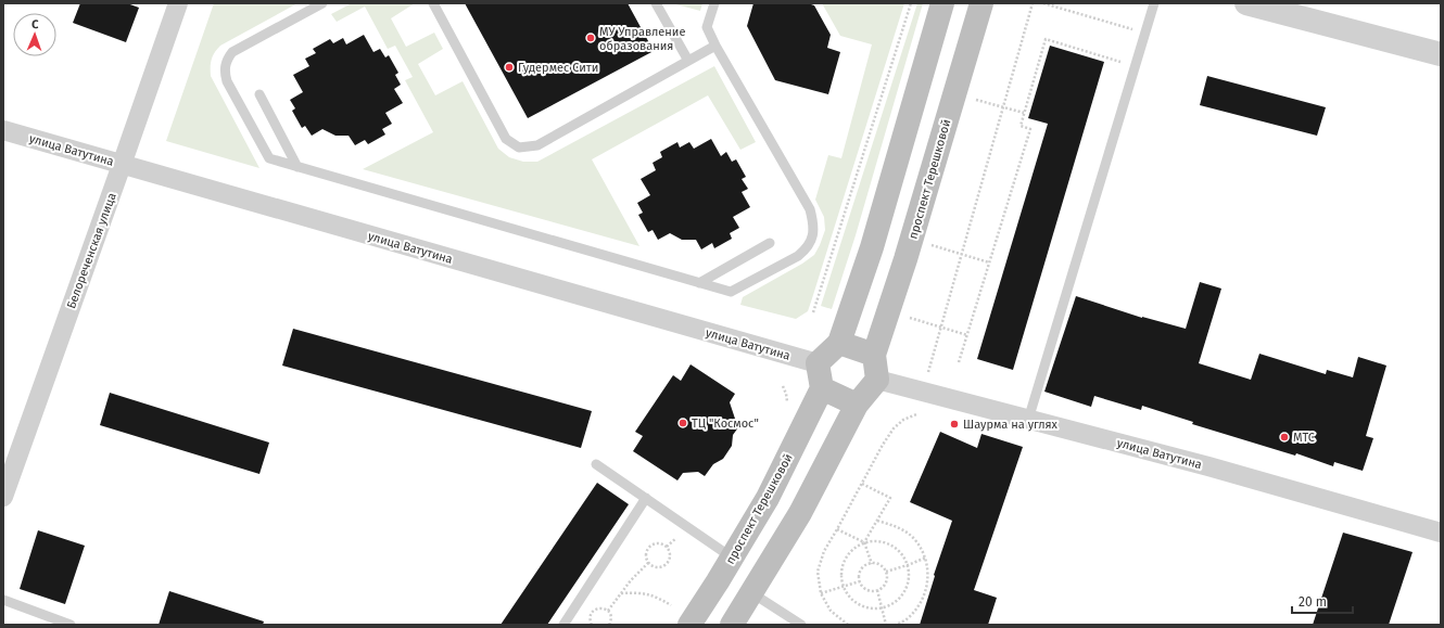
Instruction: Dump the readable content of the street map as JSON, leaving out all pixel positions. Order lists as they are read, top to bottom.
{
  "streets": {
    "main road": ["проспект Терешковой"],
    "street": ["улица Ватутина", "Белореченская улица"]
  },
  "crossings": [
    ["улица Ватутина", "проспект Терешковой"],
    ["улица Ватутина", "Белореченская улица"]
  ],
  "places": [
    "МУ Управление образования",
    "Гудермес Сити",
    "ТЦ \"Космос\"",
    "Шаурма на углях",
    "МТС"
  ],
  "scale_bar": "20 m",
  "north": "top"
}
